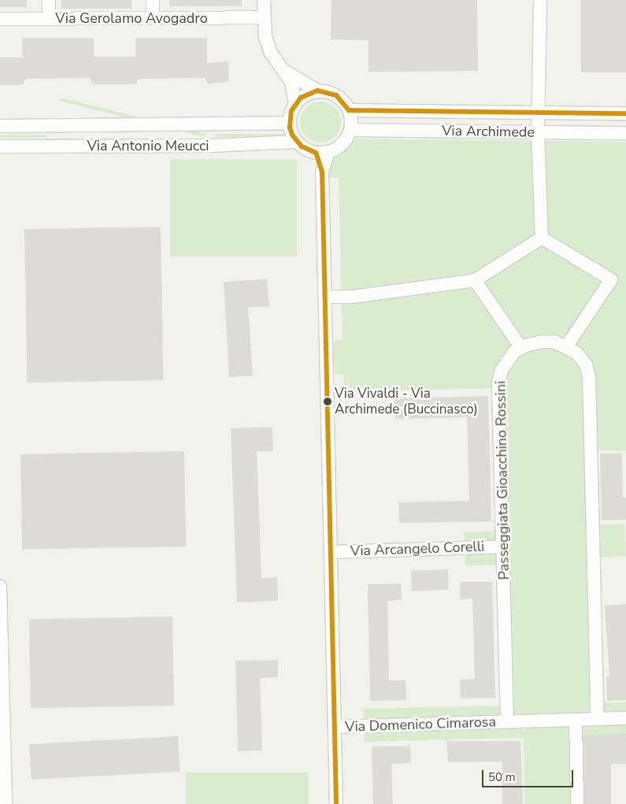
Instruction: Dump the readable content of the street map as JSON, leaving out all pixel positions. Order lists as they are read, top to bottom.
{
  "streets": {
    "street": [
      "Via Gerolamo Avogadro",
      "Via Archimede",
      "Via Antonio Meucci",
      "Passeggiata Gioacchino Rossini",
      "Via Arcangelo Corelli",
      "Via Domenico Cimarosa"
    ]
  },
  "crossings": [
    ["Via Archimede", "Via Antonio Meucci"],
    ["Passeggiata Gioacchino Rossini", "Via Arcangelo Corelli"],
    ["Passeggiata Gioacchino Rossini", "Via Domenico Cimarosa"]
  ],
  "places": ["Via Vivaldi - Via Archimede (Buccinasco)"],
  "scale_bar": "50 m"
}
